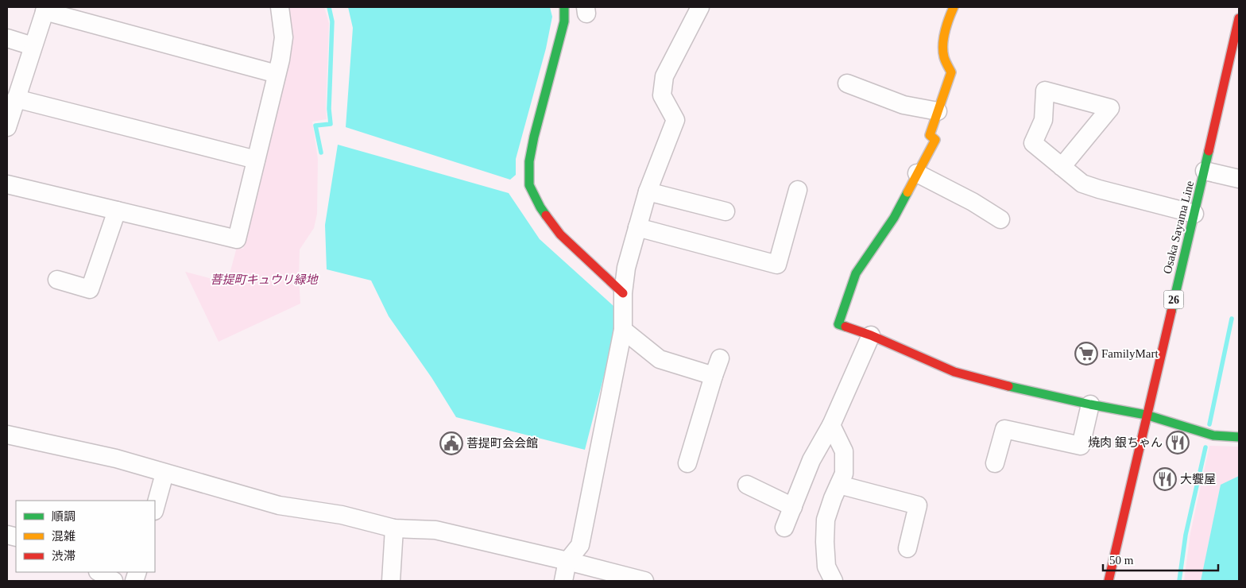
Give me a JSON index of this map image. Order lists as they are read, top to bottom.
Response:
{
  "streets": {
    "street": ["Osaka Sayama Line", "26"]
  },
  "parks": ["菩提町キュウリ緑地"],
  "places": {
    "supermarket": ["FamilyMart"],
    "restaurant": ["焼肉 銀ちゃん", "大饗屋"],
    "public building": ["菩提町会会館"]
  },
  "legend": ["順調", "混雑", "渋滞"],
  "scale_bar": "50 m"
}
